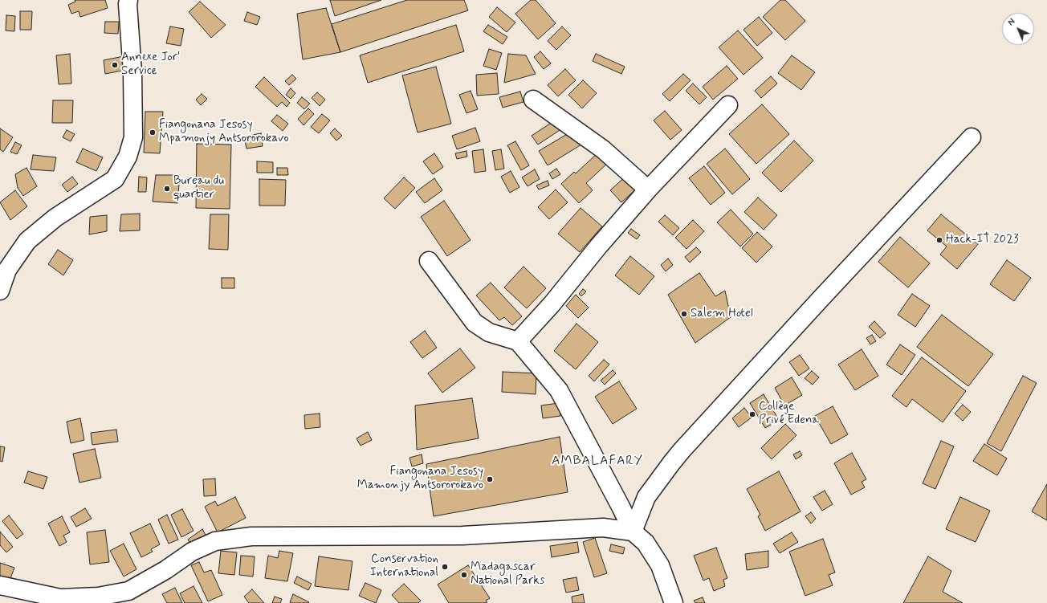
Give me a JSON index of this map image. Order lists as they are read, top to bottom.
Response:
{
  "districts": ["AMBALAFARY"],
  "places": [
    "Annexe Jor' Service",
    "Fiangonana Jesosy Mpamonjy Antsororokavo",
    "Bureau du quartier",
    "Hack-IT 2023",
    "Salem Hotel",
    "Collège Privé Edena",
    "Fiangonana Jesosy Mamonjy Antsororokavo",
    "Conservation International",
    "Madagascar National Parks"
  ],
  "north": "top left"
}
